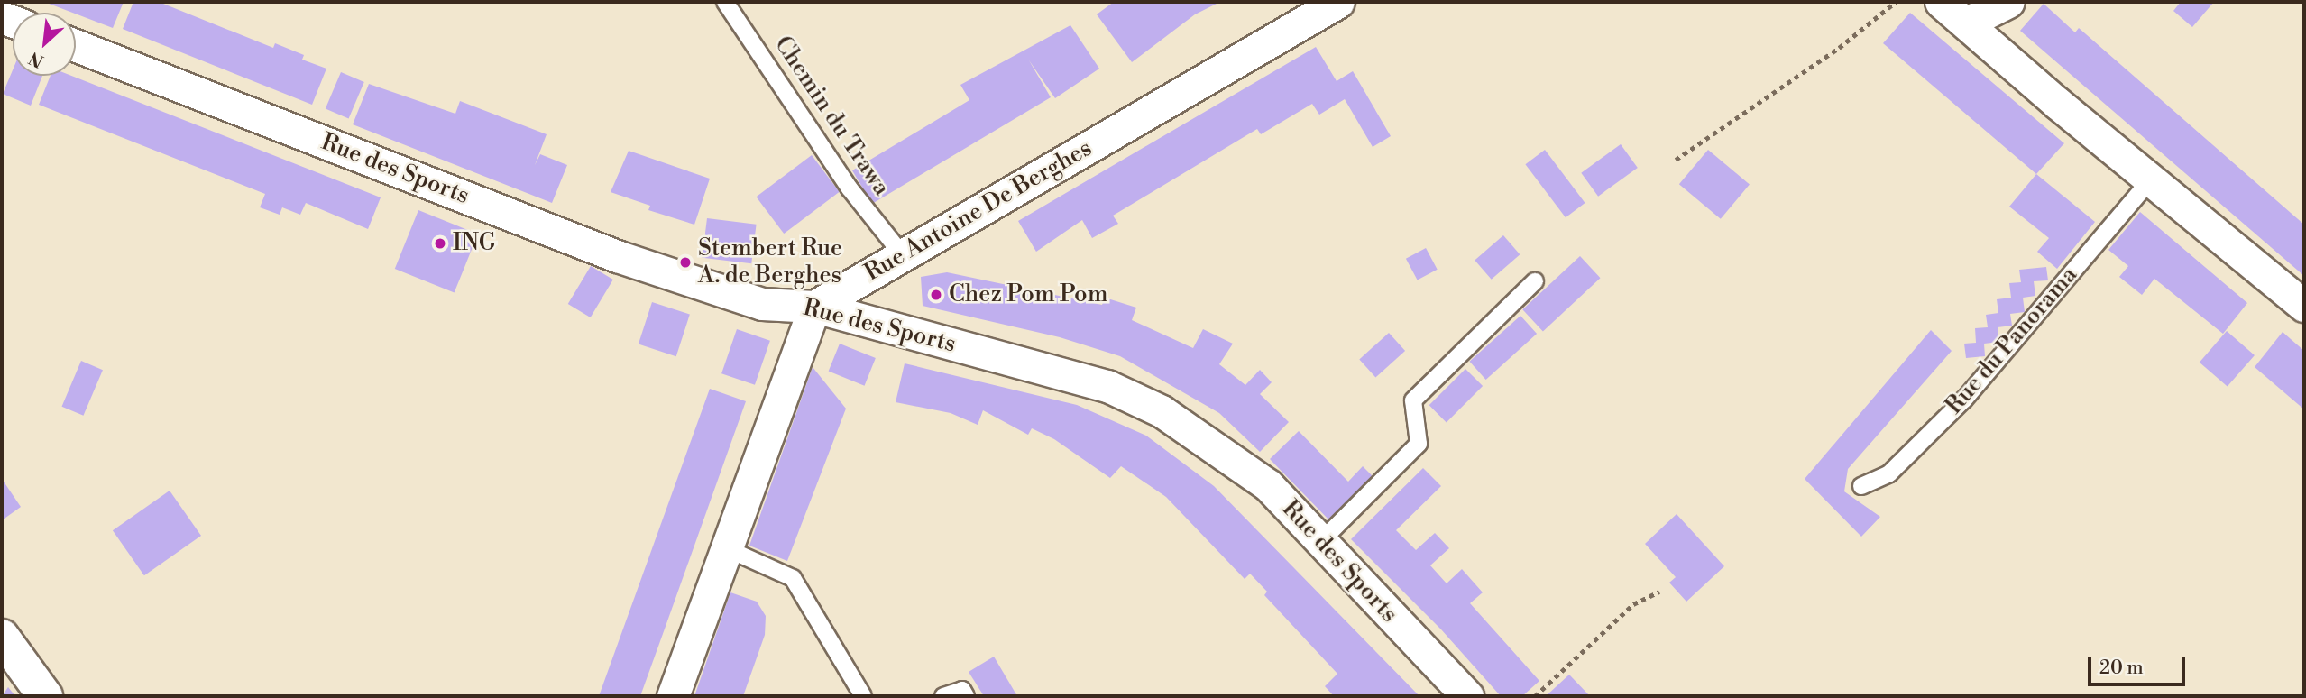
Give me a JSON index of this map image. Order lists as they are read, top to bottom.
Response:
{
  "streets": {
    "street": ["Rue des Sports", "Rue Antoine De Berghes"],
    "lane": ["Chemin du Trawa", "Rue du Panorama"]
  },
  "crossings": [
    ["Chemin du Trawa", "Rue Antoine De Berghes"],
    ["Rue des Sports", "Rue Antoine De Berghes"]
  ],
  "places": ["ING", "Stembert Rue A. de Berghes", "Chez Pom Pom"],
  "scale_bar": "20 m",
  "north": "bottom left"
}
